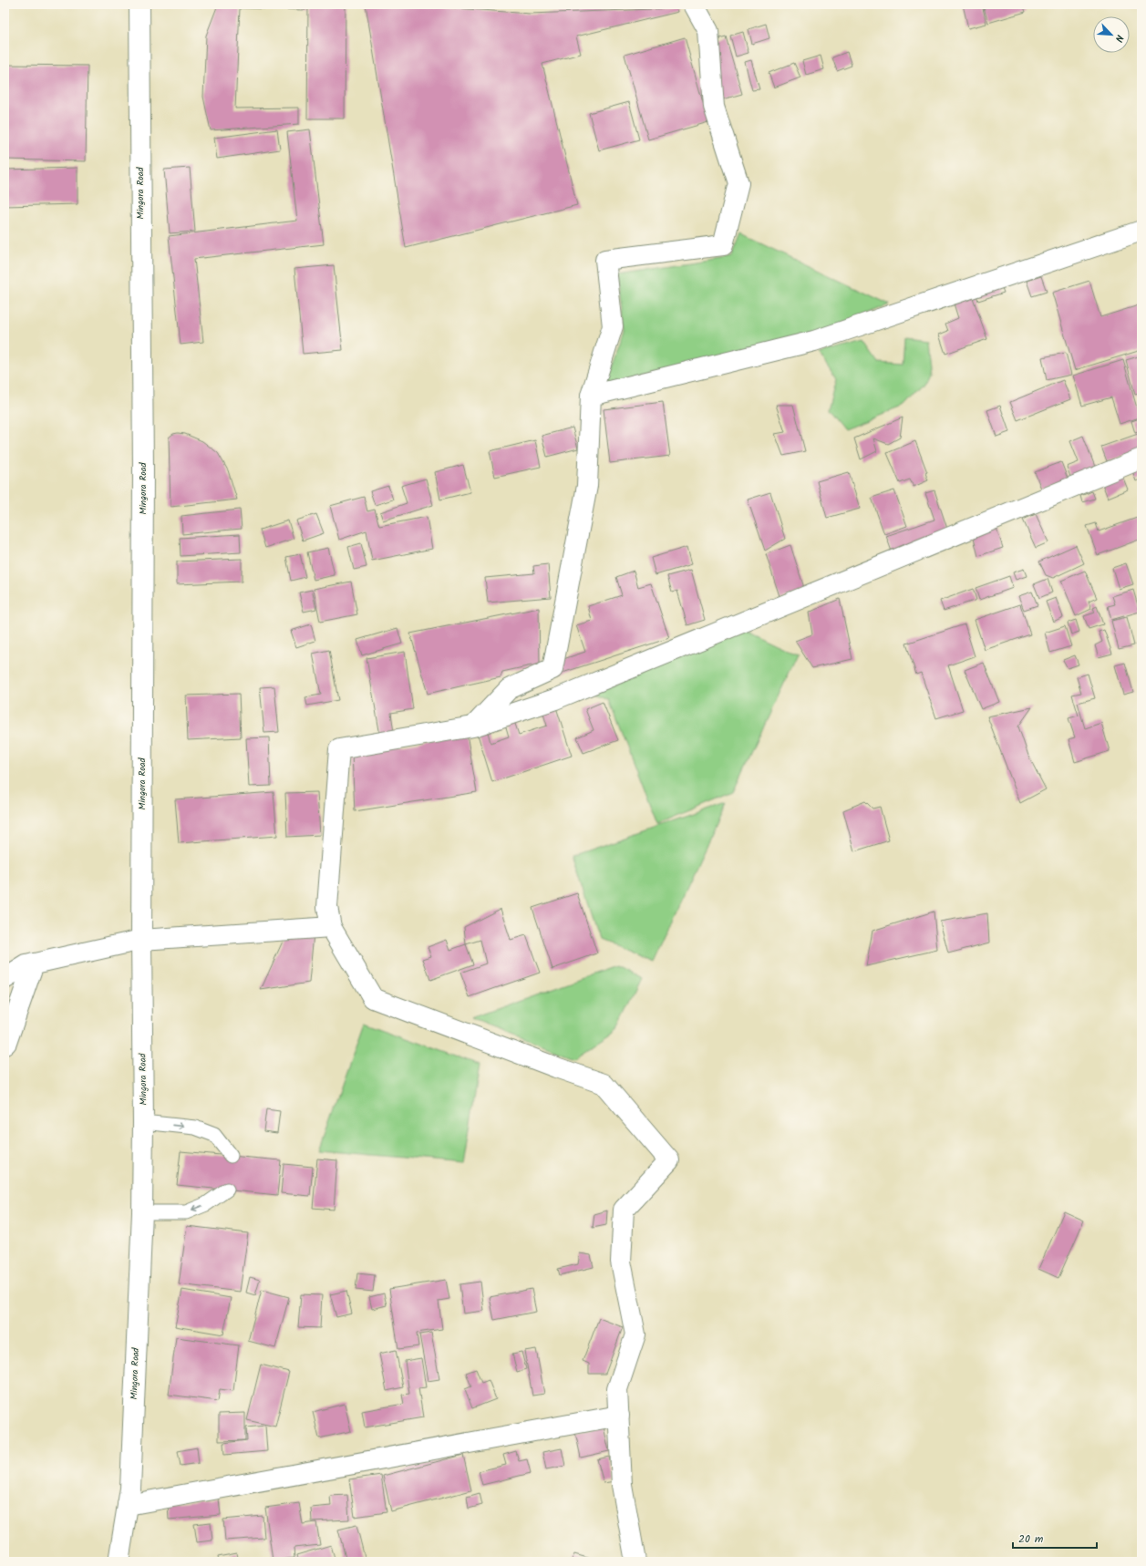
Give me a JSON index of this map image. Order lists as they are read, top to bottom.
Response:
{
  "streets": {
    "street": ["Mingora Road"]
  },
  "scale_bar": "20 m",
  "north": "bottom right"
}
